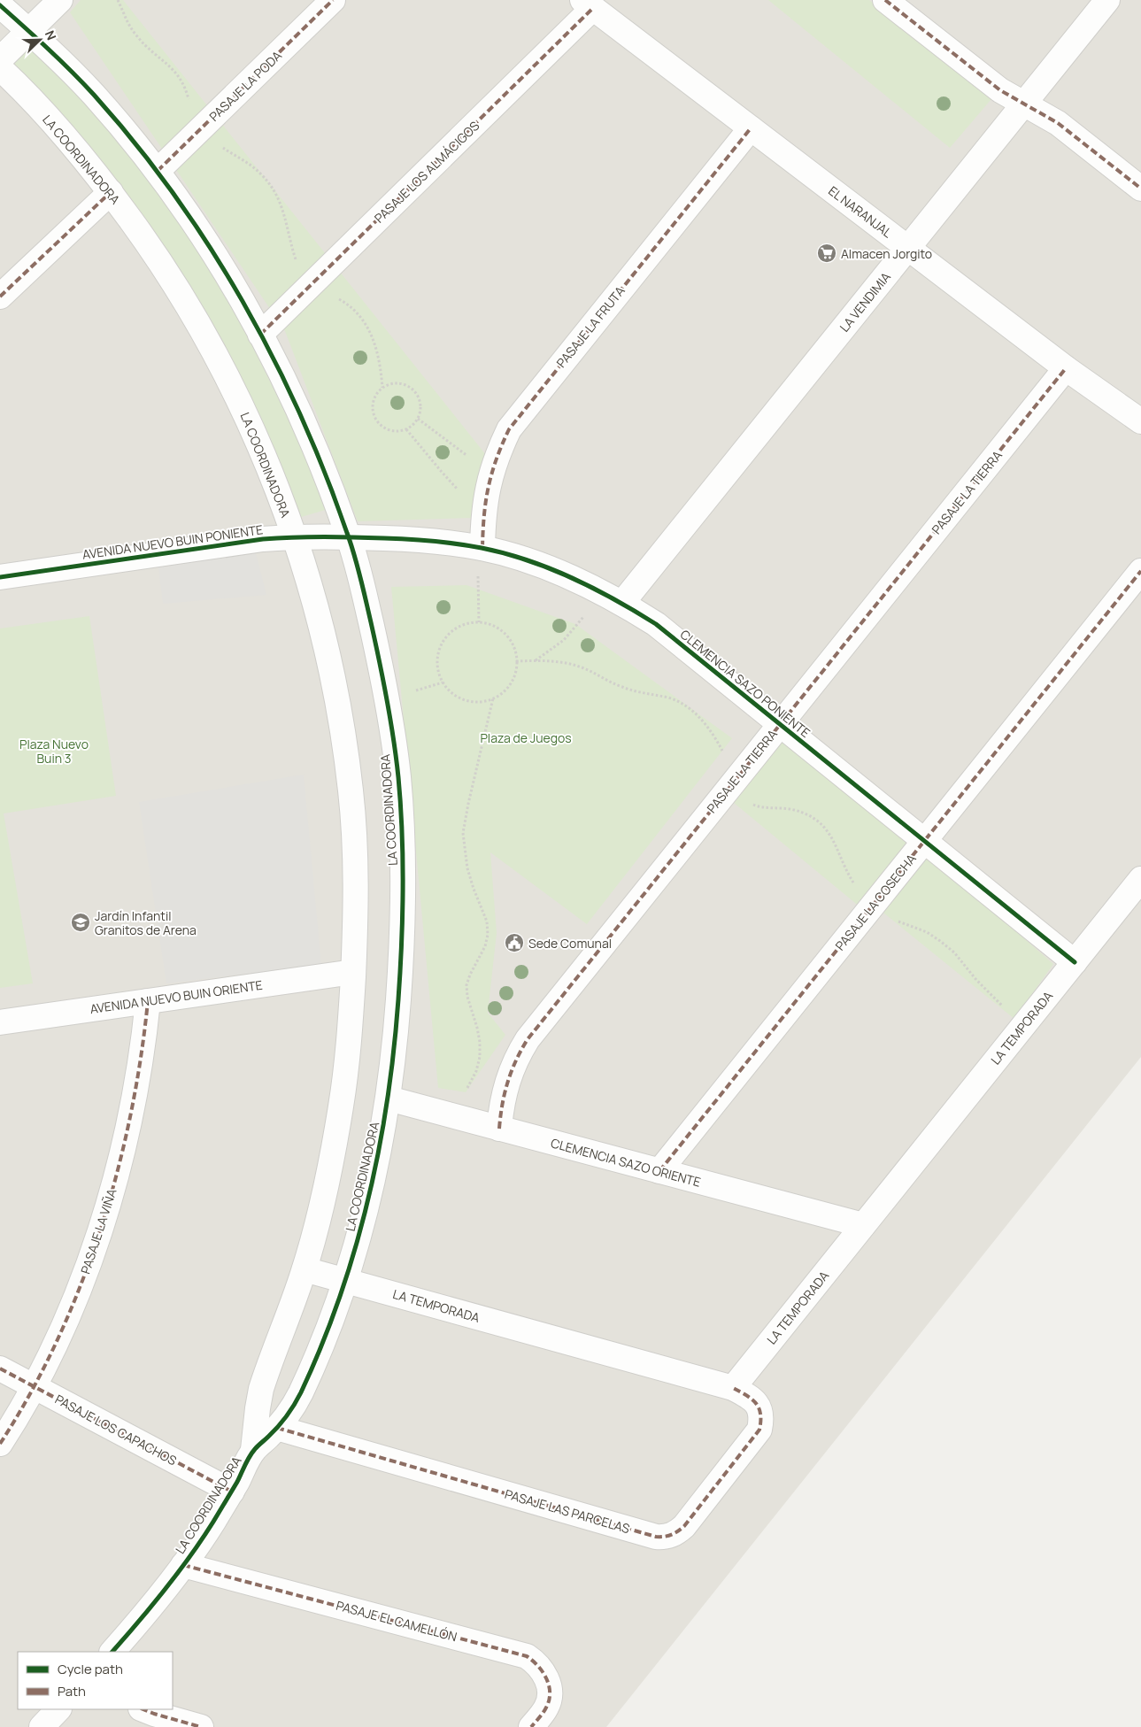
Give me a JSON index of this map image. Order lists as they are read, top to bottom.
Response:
{
  "streets": {
    "street": [
      "PASAJE LA PODA",
      "LA COORDINADORA",
      "PASAJE LOS ALMÁCIGOS",
      "EL NARANJAL",
      "LA VENDIMIA",
      "PASAJE LA FRUTA",
      "PASAJE LA TIERRA",
      "AVENIDA NUEVO BUIN PONIENTE",
      "CLEMENCIA SAZO PONIENTE",
      "PASAJE LA COSECHA",
      "AVENIDA NUEVO BUIN ORIENTE",
      "LA TEMPORADA",
      "CLEMENCIA SAZO ORIENTE",
      "PASAJE LA VIÑA",
      "PASAJE LOS CAPACHOS",
      "PASAJE LAS PARCELAS",
      "PASAJE EL CAMELLÓN"
    ]
  },
  "crossings": [
    ["PASAJE LA PODA", "LA COORDINADORA"],
    ["LA COORDINADORA", "PASAJE LOS ALMÁCIGOS"],
    ["LA COORDINADORA", "AVENIDA NUEVO BUIN PONIENTE"],
    ["LA COORDINADORA", "CLEMENCIA SAZO PONIENTE"],
    ["LA COORDINADORA", "AVENIDA NUEVO BUIN ORIENTE"],
    ["LA COORDINADORA", "LA TEMPORADA"],
    ["LA COORDINADORA", "CLEMENCIA SAZO ORIENTE"],
    ["LA COORDINADORA", "PASAJE LOS CAPACHOS"],
    ["LA COORDINADORA", "PASAJE LAS PARCELAS"],
    ["LA COORDINADORA", "PASAJE EL CAMELLÓN"],
    ["PASAJE LOS ALMÁCIGOS", "EL NARANJAL"],
    ["EL NARANJAL", "LA VENDIMIA"],
    ["EL NARANJAL", "PASAJE LA FRUTA"],
    ["EL NARANJAL", "PASAJE LA TIERRA"],
    ["LA VENDIMIA", "CLEMENCIA SAZO PONIENTE"],
    ["PASAJE LA FRUTA", "CLEMENCIA SAZO PONIENTE"],
    ["PASAJE LA TIERRA", "CLEMENCIA SAZO PONIENTE"],
    ["PASAJE LA TIERRA", "CLEMENCIA SAZO ORIENTE"],
    ["AVENIDA NUEVO BUIN PONIENTE", "CLEMENCIA SAZO PONIENTE"],
    ["CLEMENCIA SAZO PONIENTE", "PASAJE LA COSECHA"],
    ["CLEMENCIA SAZO PONIENTE", "LA TEMPORADA"],
    ["PASAJE LA COSECHA", "CLEMENCIA SAZO ORIENTE"],
    ["AVENIDA NUEVO BUIN ORIENTE", "PASAJE LA VIÑA"],
    ["LA TEMPORADA", "CLEMENCIA SAZO ORIENTE"],
    ["LA TEMPORADA", "PASAJE LAS PARCELAS"],
    ["PASAJE LA VIÑA", "PASAJE LOS CAPACHOS"]
  ],
  "parks": ["Plaza de Juegos", "Plaza Nuevo Buin 3"],
  "places": {
    "supermarket": ["Almacen Jorgito"],
    "school or university": ["Jardín Infantil Granitos de Arena"],
    "public building": ["Sede Comunal"]
  },
  "legend": ["Cycle path", "Path"],
  "north": "top right"
}
